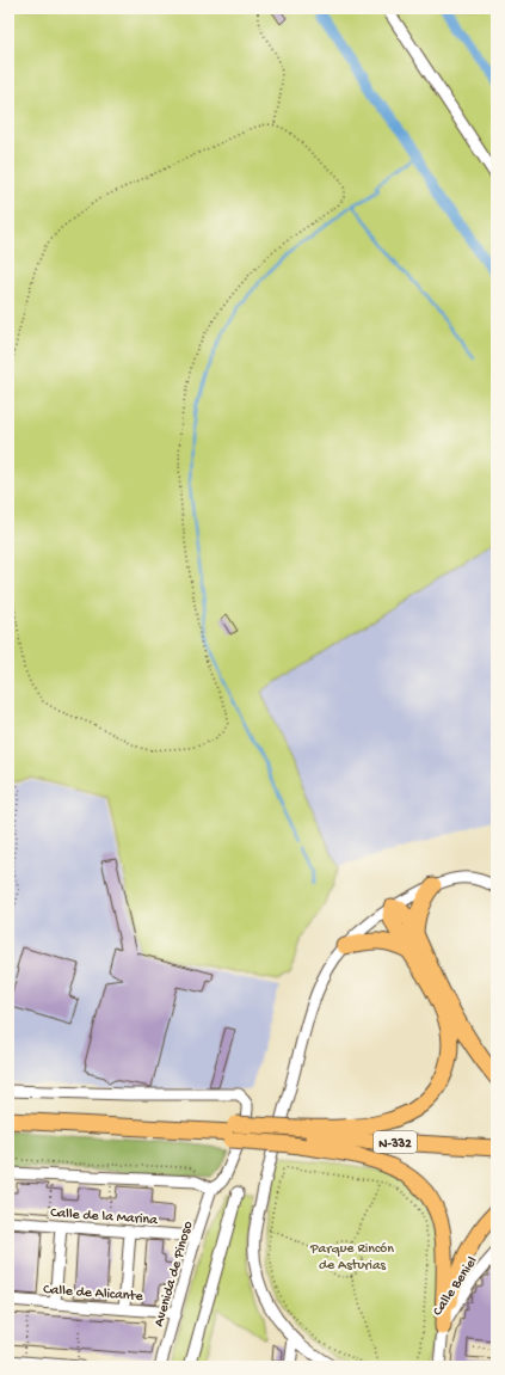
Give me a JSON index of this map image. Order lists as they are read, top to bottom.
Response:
{
  "streets": {
    "highway": ["N-332"],
    "street": [
      "Calle de la Marina",
      "Avenida de Pinoso",
      "Calle Beniel",
      "Calle de Alicante"
    ]
  },
  "crossings": [
    ["Calle de la Marina", "Avenida de Pinoso"],
    ["Avenida de Pinoso", "Calle de Alicante"]
  ],
  "parks": ["Parque Rincón de Asturias"]
}
